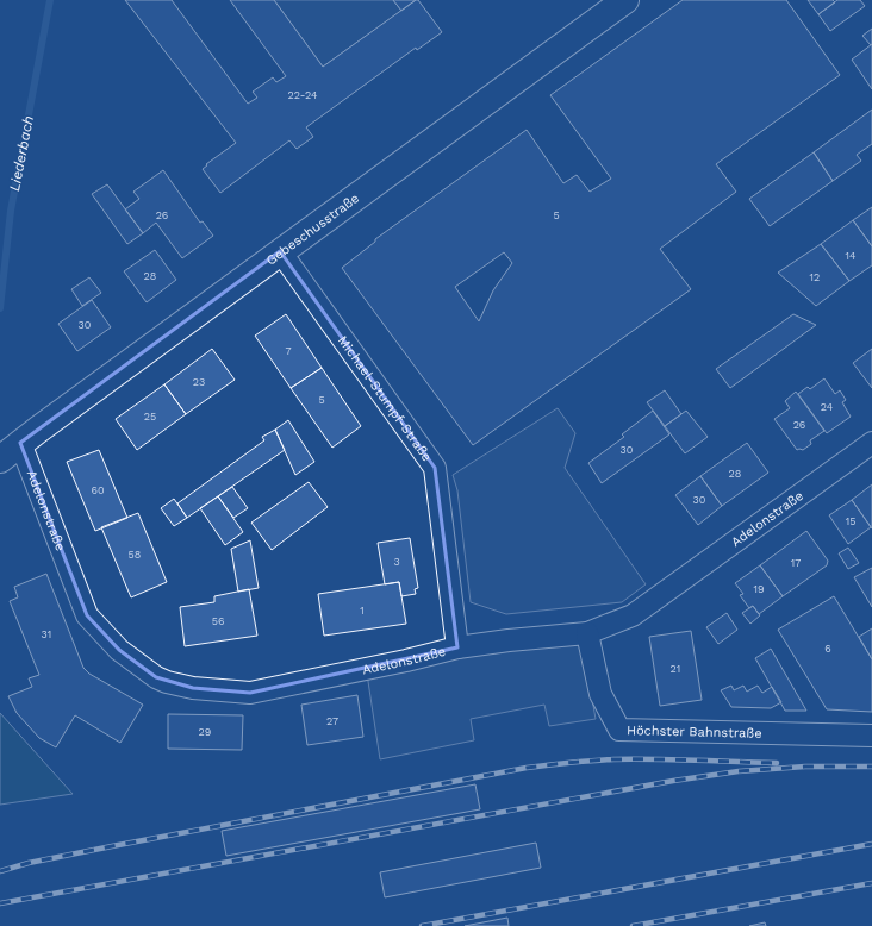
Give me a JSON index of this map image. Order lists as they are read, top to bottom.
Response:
{
  "streets": {
    "street": [
      "Gebeschusstraße",
      "Michael-Stumpf-Straße",
      "Adelonstraße",
      "Höchster Bahnstraße"
    ]
  },
  "crossings": [
    ["Gebeschusstraße", "Michael-Stumpf-Straße"],
    ["Gebeschusstraße", "Adelonstraße"],
    ["Michael-Stumpf-Straße", "Adelonstraße"],
    ["Adelonstraße", "Höchster Bahnstraße"]
  ],
  "water": ["Liederbach"],
  "house_numbers": [
    "22-24",
    "26",
    "5",
    "14",
    "28",
    "12",
    "30",
    "7",
    "23",
    "5",
    "24",
    "25",
    "26",
    "30",
    "28",
    "60",
    "30",
    "15",
    "58",
    "3",
    "17",
    "19",
    "1",
    "56",
    "31",
    "6",
    "21",
    "27",
    "29"
  ]
}
